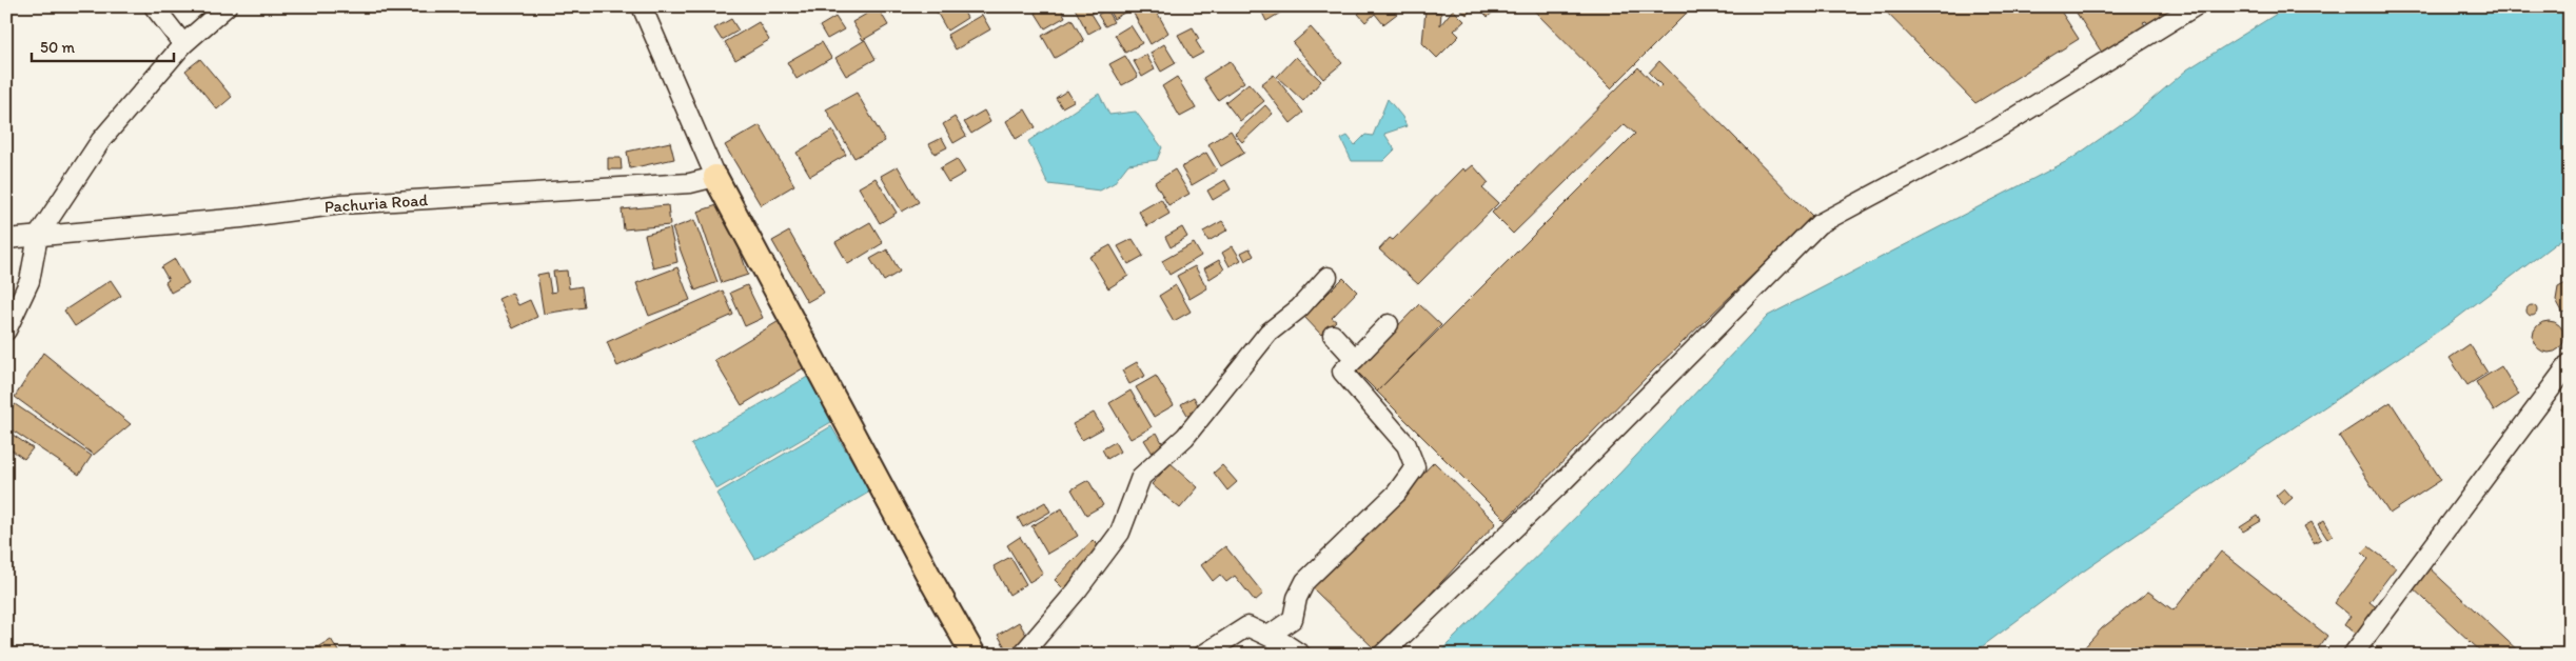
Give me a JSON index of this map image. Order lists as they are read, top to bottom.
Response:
{
  "streets": {
    "street": ["Pachuria Road"]
  },
  "scale_bar": "50 m"
}
